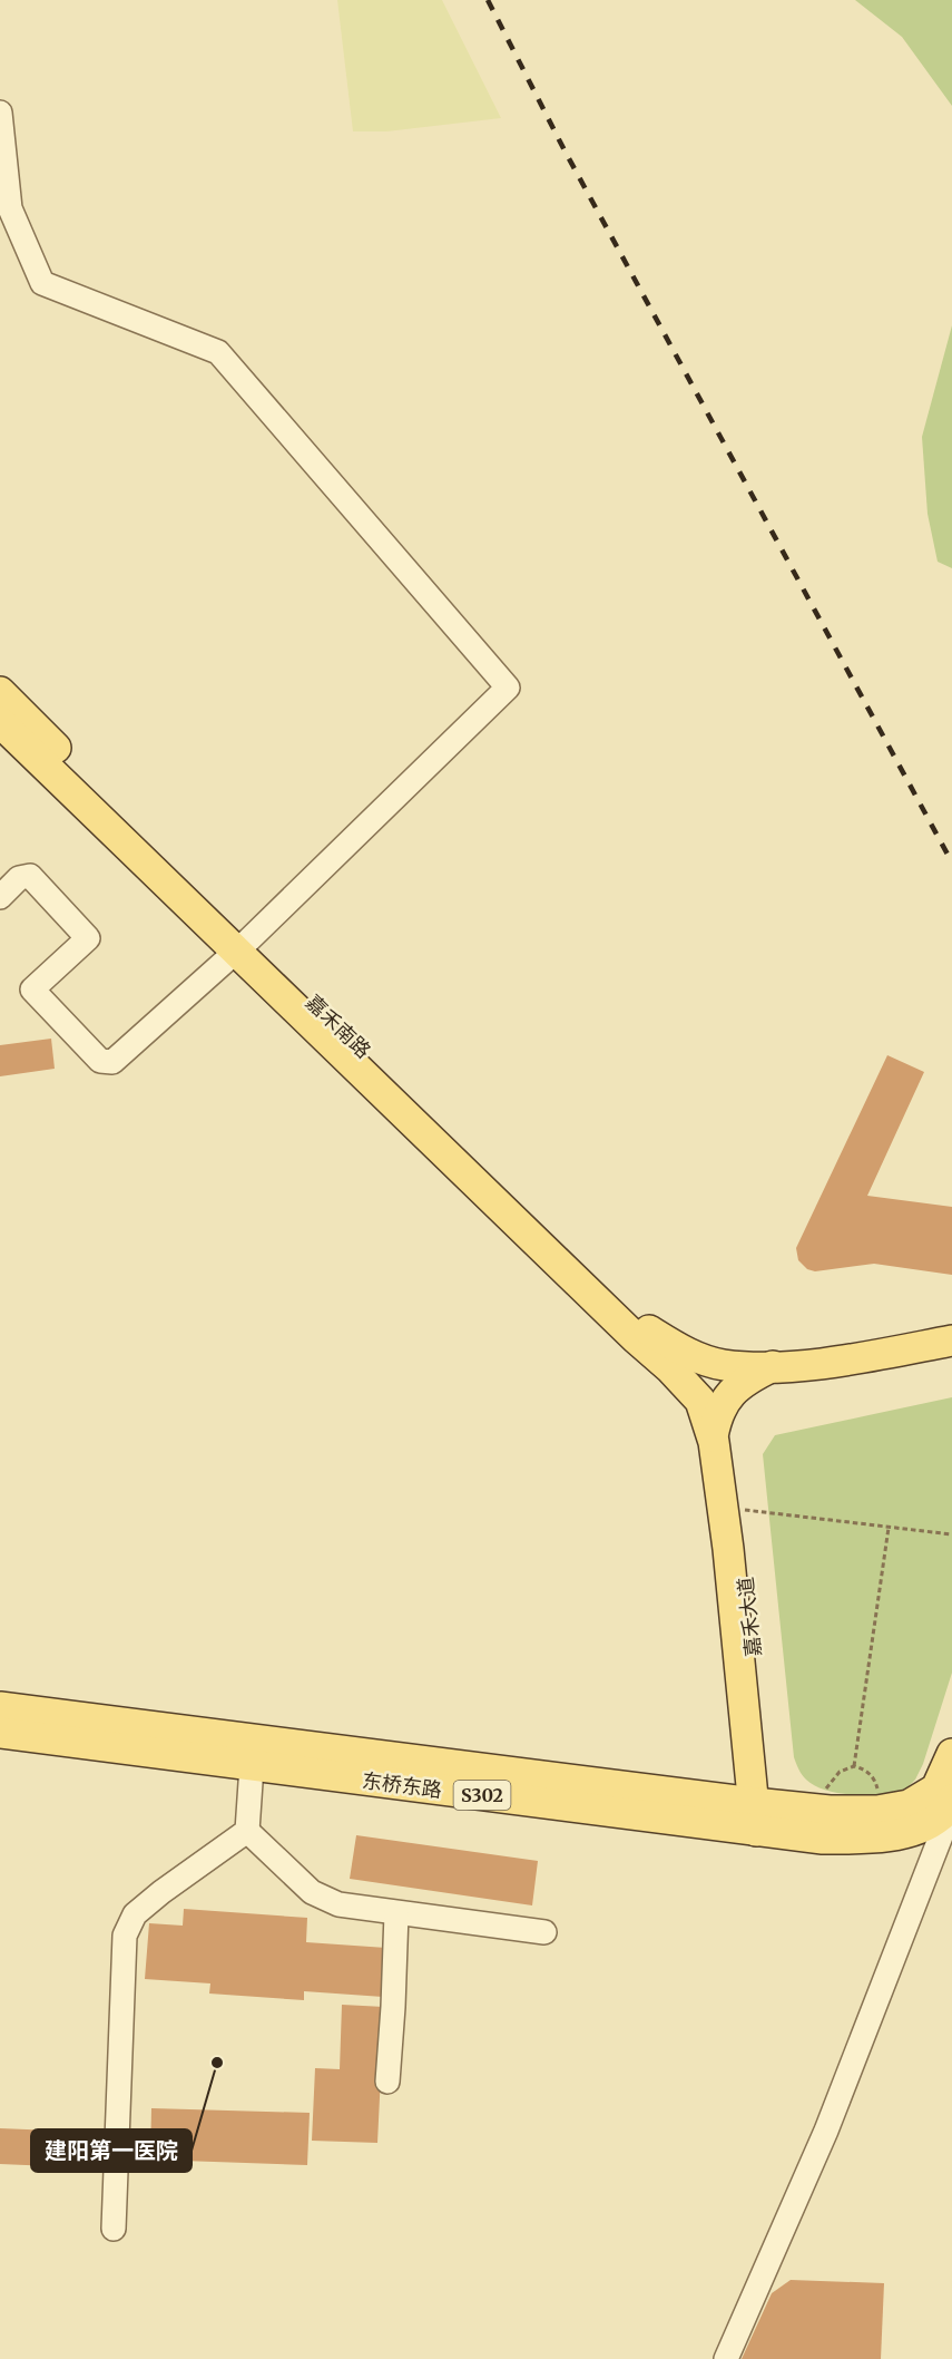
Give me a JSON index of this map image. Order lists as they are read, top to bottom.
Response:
{
  "streets": {
    "main road": [
      "嘉禾南路",
      "嘉禾大道",
      "东桥东路",
      "S302"
    ]
  },
  "crossings": [
    ["嘉禾大道", "东桥东路"]
  ],
  "places": ["建阳第一医院"]
}
